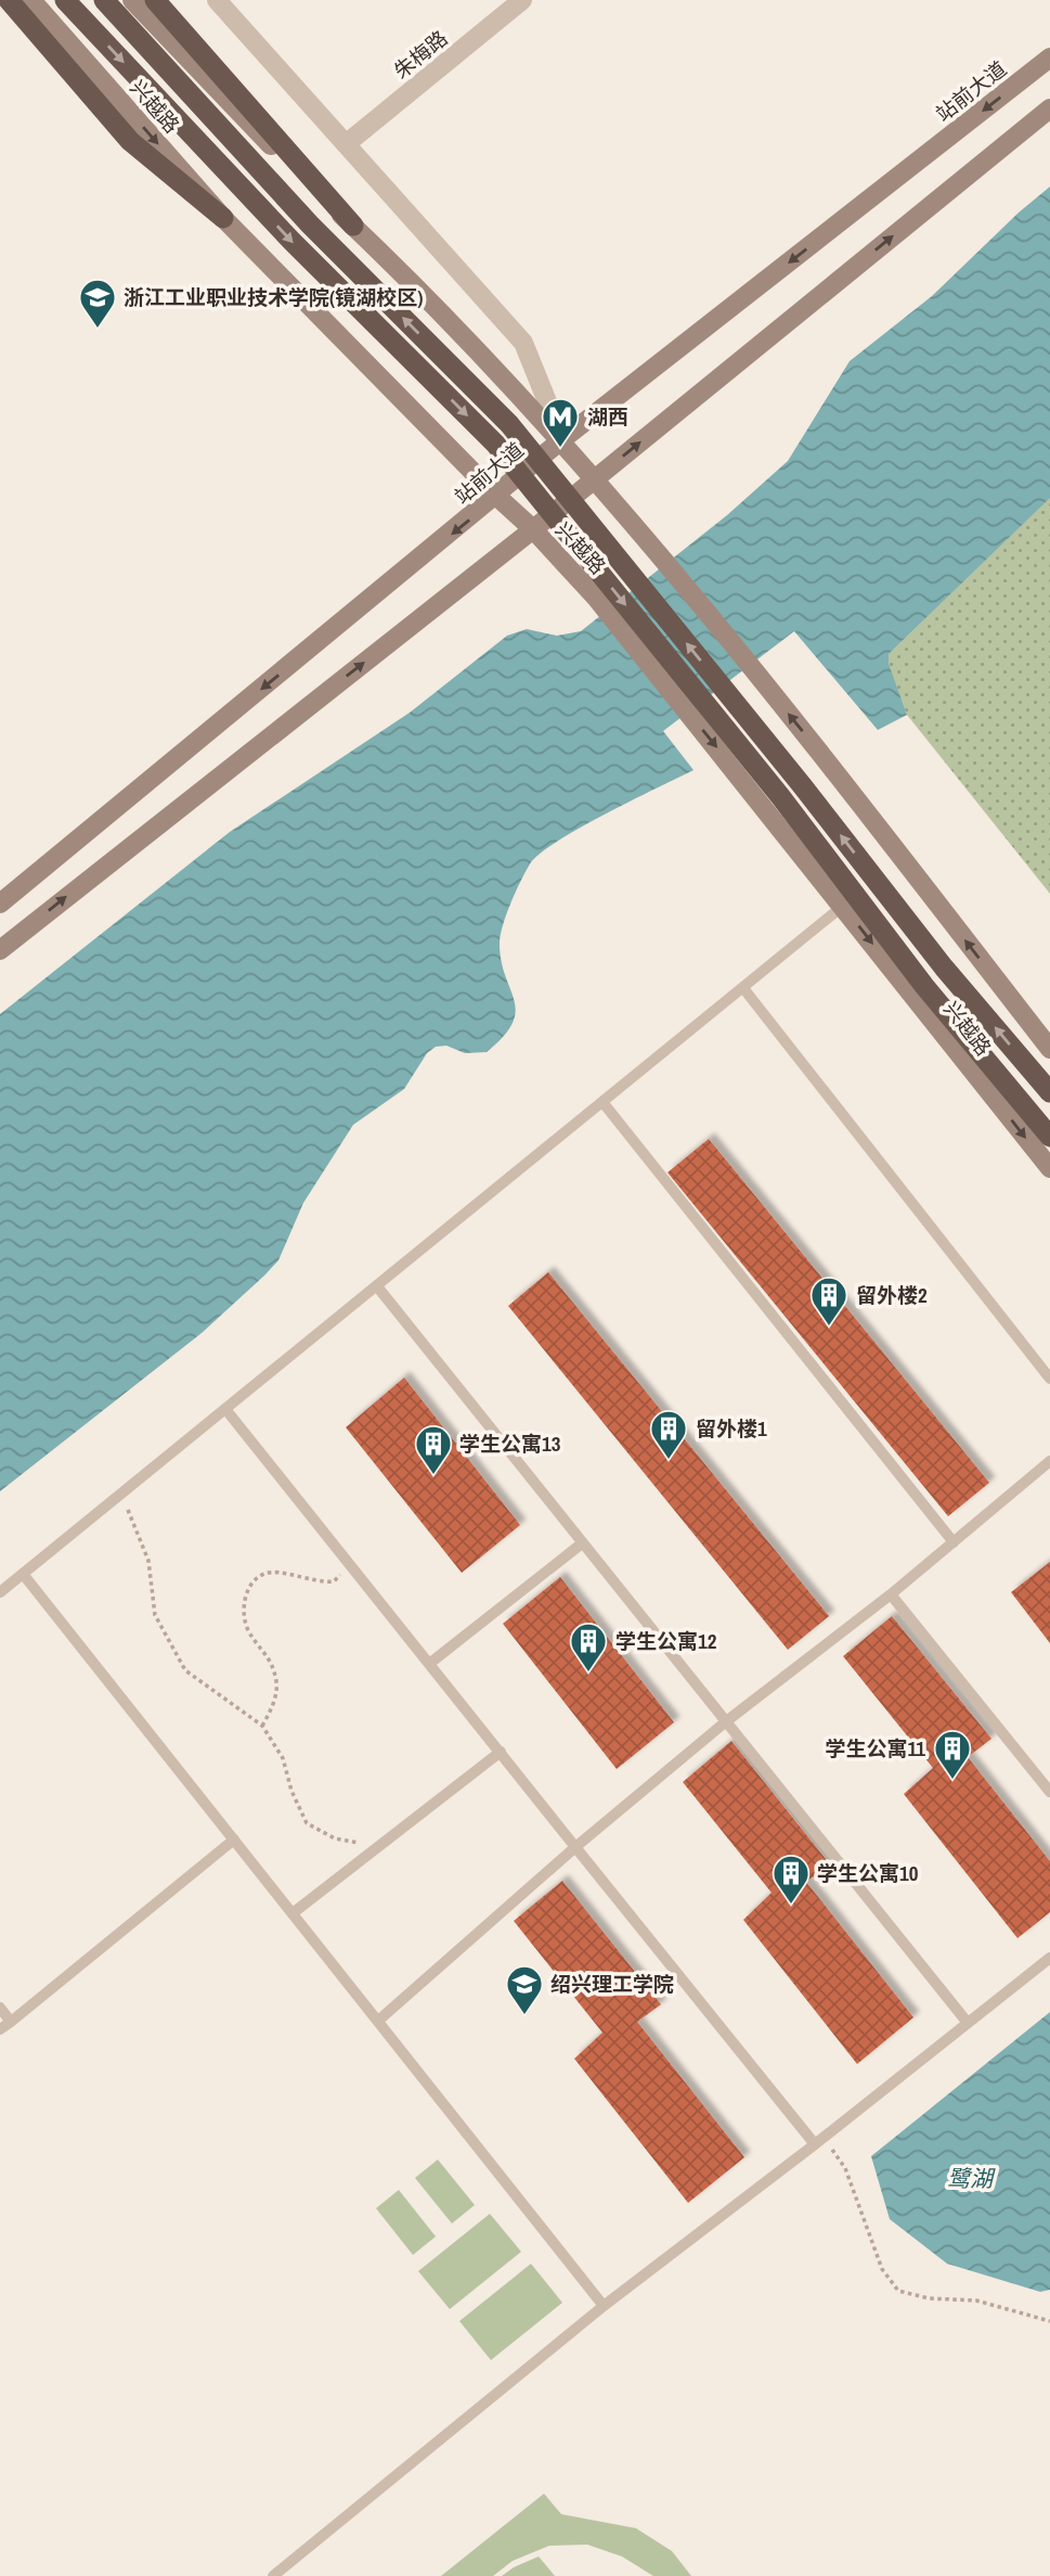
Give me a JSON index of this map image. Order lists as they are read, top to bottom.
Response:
{
  "streets": {
    "main road": ["站前大道", "兴越路"],
    "street": ["朱梅路"]
  },
  "crossings": [
    ["站前大道", "兴越路"]
  ],
  "water": ["鹭湖"],
  "places": {
    "school or university": ["浙江工业职业技术学院(镜湖校区)", "绍兴理工学院"],
    "metro station": ["湖西"],
    "building": [
      "留外楼2",
      "留外楼1",
      "学生公寓13",
      "学生公寓12",
      "学生公寓11",
      "学生公寓10"
    ]
  }
}
